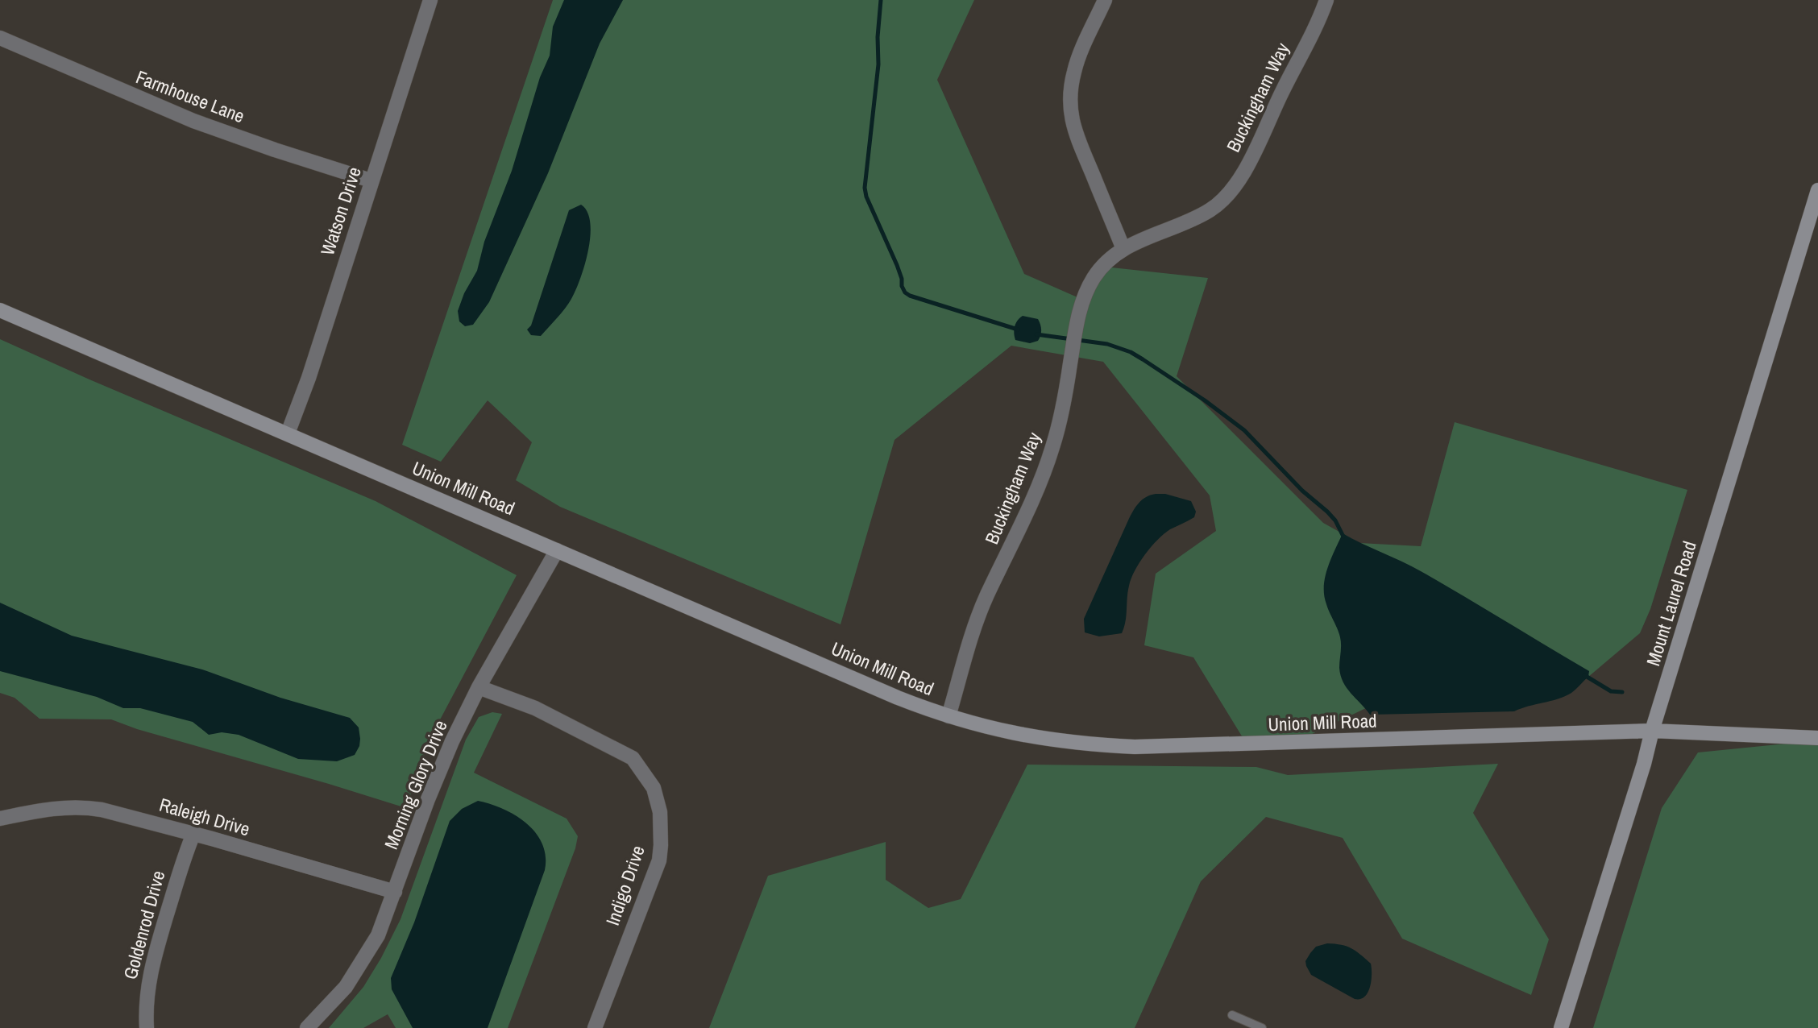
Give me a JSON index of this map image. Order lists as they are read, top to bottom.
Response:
{
  "streets": {
    "street": [
      "Farmhouse Lane",
      "Buckingham Way",
      "Watson Drive",
      "Union Mill Road",
      "Mount Laurel Road",
      "Morning Glory Drive",
      "Raleigh Drive",
      "Indigo Drive",
      "Goldenrod Drive"
    ]
  },
  "crossings": [
    ["Farmhouse Lane", "Watson Drive"],
    ["Buckingham Way", "Union Mill Road"],
    ["Watson Drive", "Union Mill Road"],
    ["Union Mill Road", "Mount Laurel Road"],
    ["Union Mill Road", "Morning Glory Drive"],
    ["Morning Glory Drive", "Raleigh Drive"],
    ["Morning Glory Drive", "Indigo Drive"],
    ["Raleigh Drive", "Goldenrod Drive"]
  ]
}
